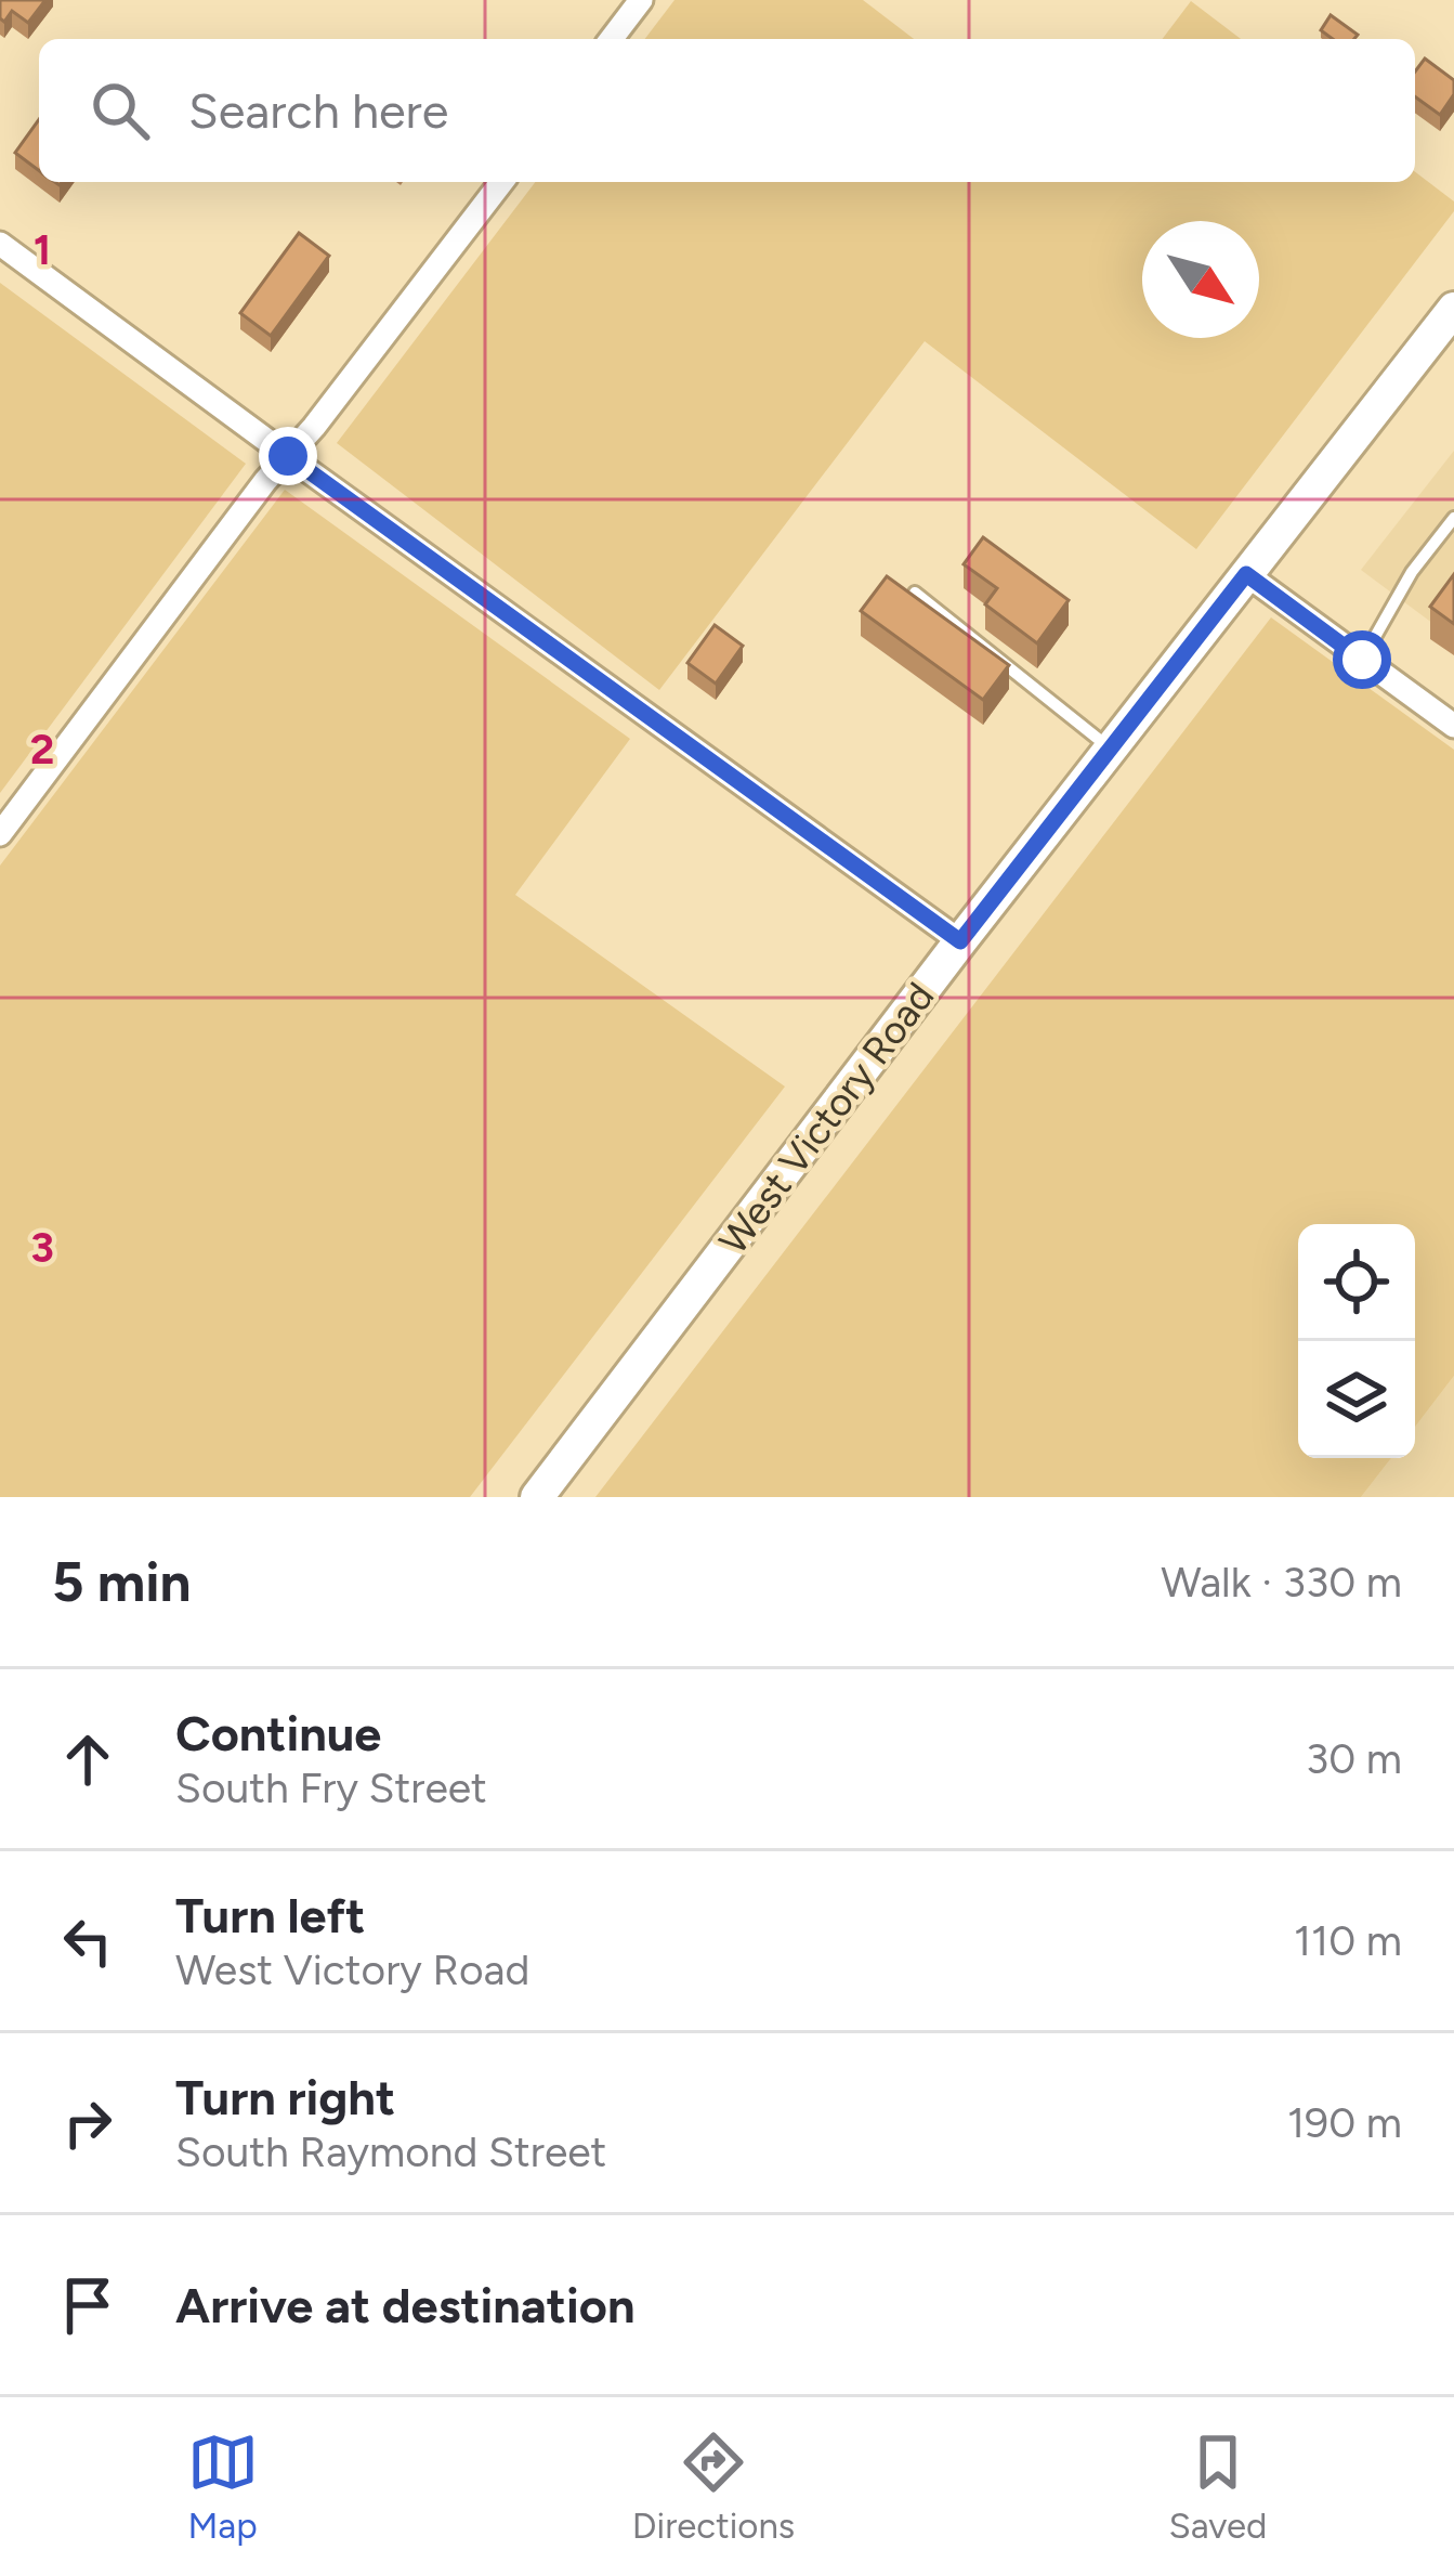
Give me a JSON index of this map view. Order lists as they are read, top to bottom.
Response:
{
  "streets": {
    "main road": ["West Victory Road"]
  },
  "north": "bottom right",
  "page": {
    "search": "Search here",
    "heading": ["5 min", "Walk · 330 m"],
    "list": [
      ["Continue", "South Fry Street", "30 m"],
      ["Turn left", "West Victory Road", "110 m"],
      ["Turn right", "South Raymond Street", "190 m"],
      "Arrive at destination"
    ],
    "nav": ["Map", "Directions", "Saved"]
  },
  "grid": {
    "rows": ["1", "2", "3"]
  }
}
